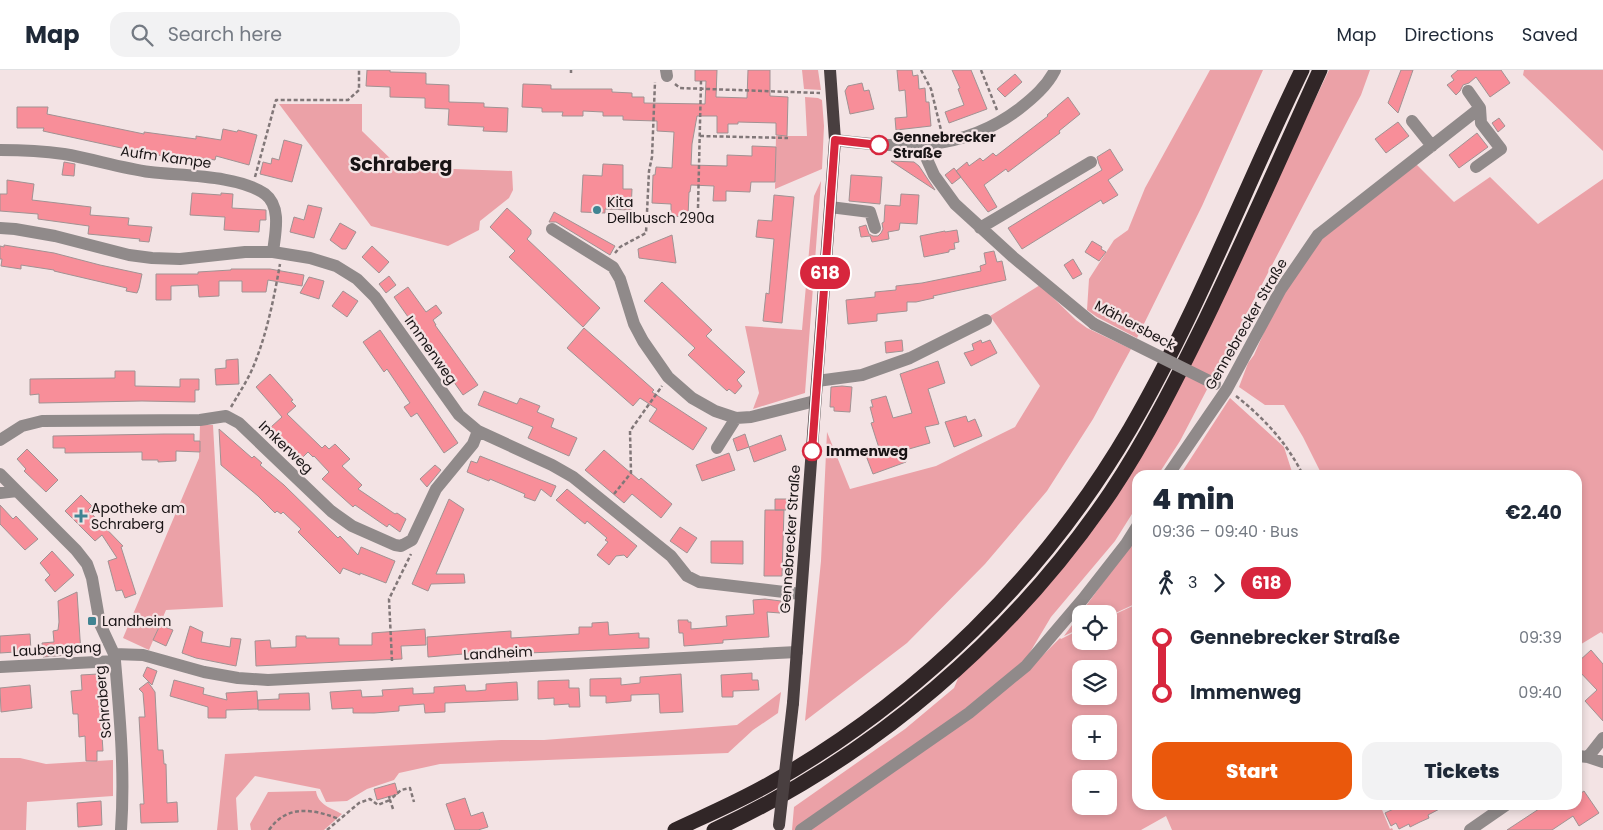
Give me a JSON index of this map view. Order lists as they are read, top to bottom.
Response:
{
  "streets": {
    "main road": ["Gennebrecker Straße"],
    "street": [
      "Aufm Kampe",
      "Mählersbeck",
      "Immenweg",
      "Imkerweg",
      "Laubengang",
      "Landheim",
      "Schraberg"
    ]
  },
  "crossings": [
    ["Aufm Kampe", "Immenweg"],
    ["Gennebrecker Straße", "Mählersbeck"],
    ["Gennebrecker Straße", "Immenweg"],
    ["Gennebrecker Straße", "Landheim"],
    ["Laubengang", "Landheim"],
    ["Laubengang", "Schraberg"],
    ["Landheim", "Schraberg"]
  ],
  "districts": ["Schraberg"],
  "places": {
    "other": ["Gennebrecker Straße", "Kita Dellbusch 290a", "Immenweg"],
    "health": ["Apotheke am Schraberg"],
    "transit": ["Landheim"]
  },
  "lines": ["bus line 618"],
  "page": {
    "header": "Map",
    "search": "Search here",
    "nav": ["Map", "Directions", "Saved"],
    "on_map": "618",
    "heading": ["4 min", "09:36 – 09:40 · Bus", "€2.40"],
    "legs": ["3", "618"],
    "map_buttons": ["+", "−"],
    "list": [
      {
        "name": "Gennebrecker Straße",
        "value": "09:39"
      },
      {
        "name": "Immenweg",
        "value": "09:40"
      }
    ],
    "buttons": ["Start", "Tickets"]
  }
}
